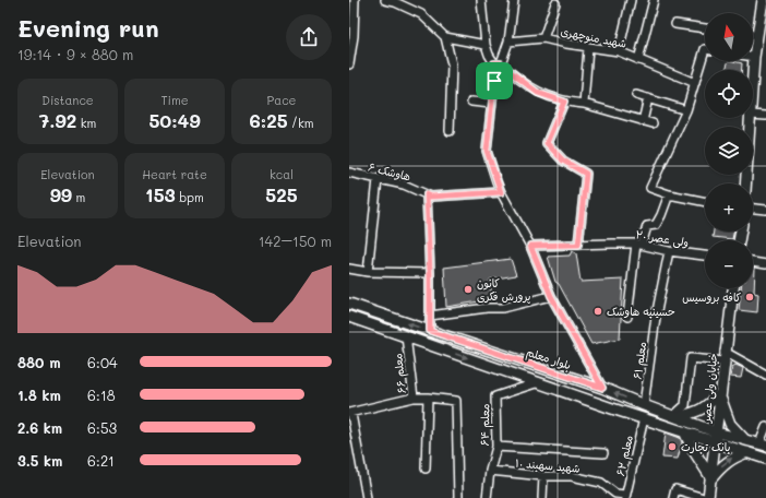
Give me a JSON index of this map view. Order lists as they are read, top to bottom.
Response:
{
  "streets": {
    "main road": ["بلوار معلم", "خیابان ولی عصر"],
    "street": [
      "شهید منوچهری",
      "هاوشک ۶",
      "ولی عصر ۲۰",
      "معلم ۶۱",
      "معلم ۶۶",
      "معلم ۶۴",
      "معلم ۶۲",
      "شهید سهبند ۱۰"
    ]
  },
  "crossings": [
    ["ولی عصر ۲۰", "معلم ۶۱"],
    ["بلوار معلم", "معلم ۶۱"],
    ["بلوار معلم", "خیابان ولی عصر"],
    ["معلم ۶۴", "شهید سهبند ۱۰"],
    ["معلم ۶۲", "شهید سهبند ۱۰"]
  ],
  "places": [
    "کانون پرورش فکری",
    "کافه بروسیس",
    "حسینیه هاوشک",
    "بانک تجارت"
  ],
  "north": "top",
  "page": {
    "heading": ["Evening run", "19:14 · 9 × 880 m"],
    "map_buttons": ["+", "−"],
    "stats": [
      ["Distance", "7.92 km"],
      ["Time", "50:49"],
      ["Pace", "6:25 /km"],
      ["Elevation", "99 m"],
      ["Heart rate", "153 bpm"],
      ["kcal", "525"]
    ],
    "chart": ["Elevation", "142–150 m"],
    "list": [
      {
        "name": "880 m",
        "note": "6:04"
      },
      {
        "name": "1.8 km",
        "note": "6:18"
      },
      {
        "name": "2.6 km",
        "note": "6:53"
      },
      {
        "name": "3.5 km",
        "note": "6:21"
      }
    ]
  }
}
